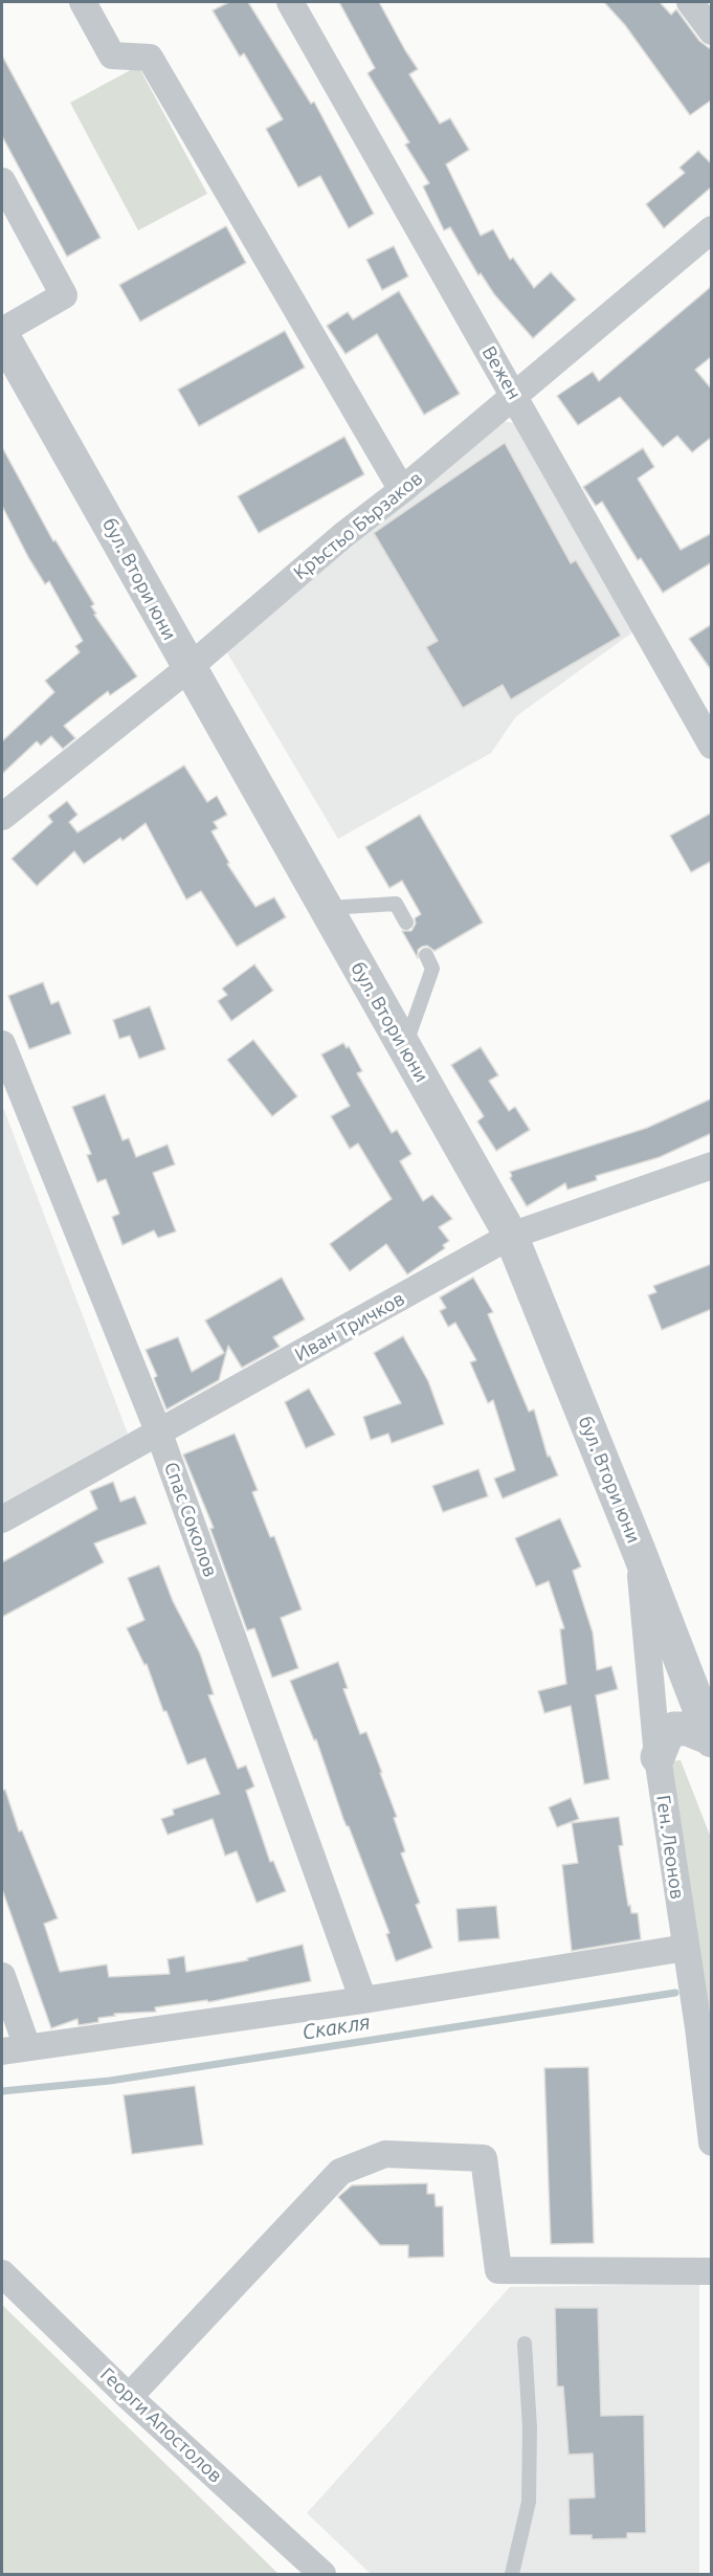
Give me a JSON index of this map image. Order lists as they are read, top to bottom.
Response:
{
  "streets": {
    "street": [
      "Вежен",
      "Кръстьо Бързаков",
      "бул. Втори юни",
      "Иван Тричков",
      "Спас Соколов",
      "Ген. Леонов",
      "Георги Апостолов"
    ]
  },
  "crossings": [
    ["Вежен", "Кръстьо Бързаков"],
    ["Кръстьо Бързаков", "бул. Втори юни"],
    ["бул. Втори юни", "Иван Тричков"],
    ["бул. Втори юни", "Ген. Леонов"],
    ["Иван Тричков", "Спас Соколов"]
  ],
  "water": ["Скакля"]
}
